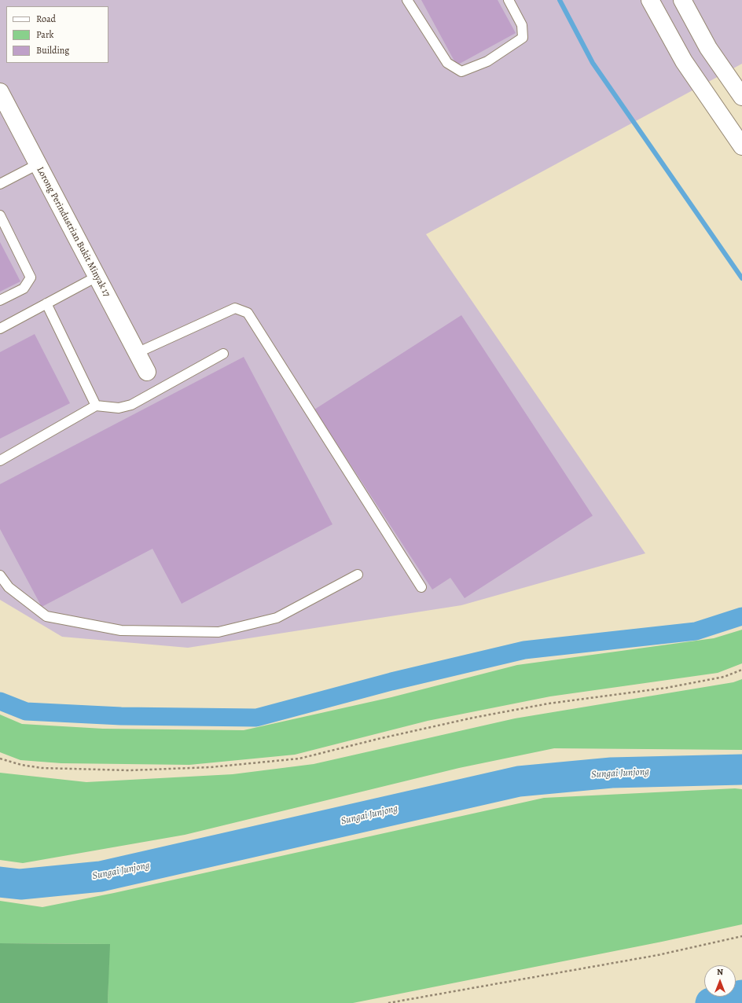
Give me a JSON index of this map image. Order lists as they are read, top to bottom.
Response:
{
  "streets": {
    "street": ["Lorong Perindustrian Bukit Minyak 17"]
  },
  "water": ["Sungai Junjong"],
  "legend": ["Road", "Park", "Building"],
  "north": "top"
}
